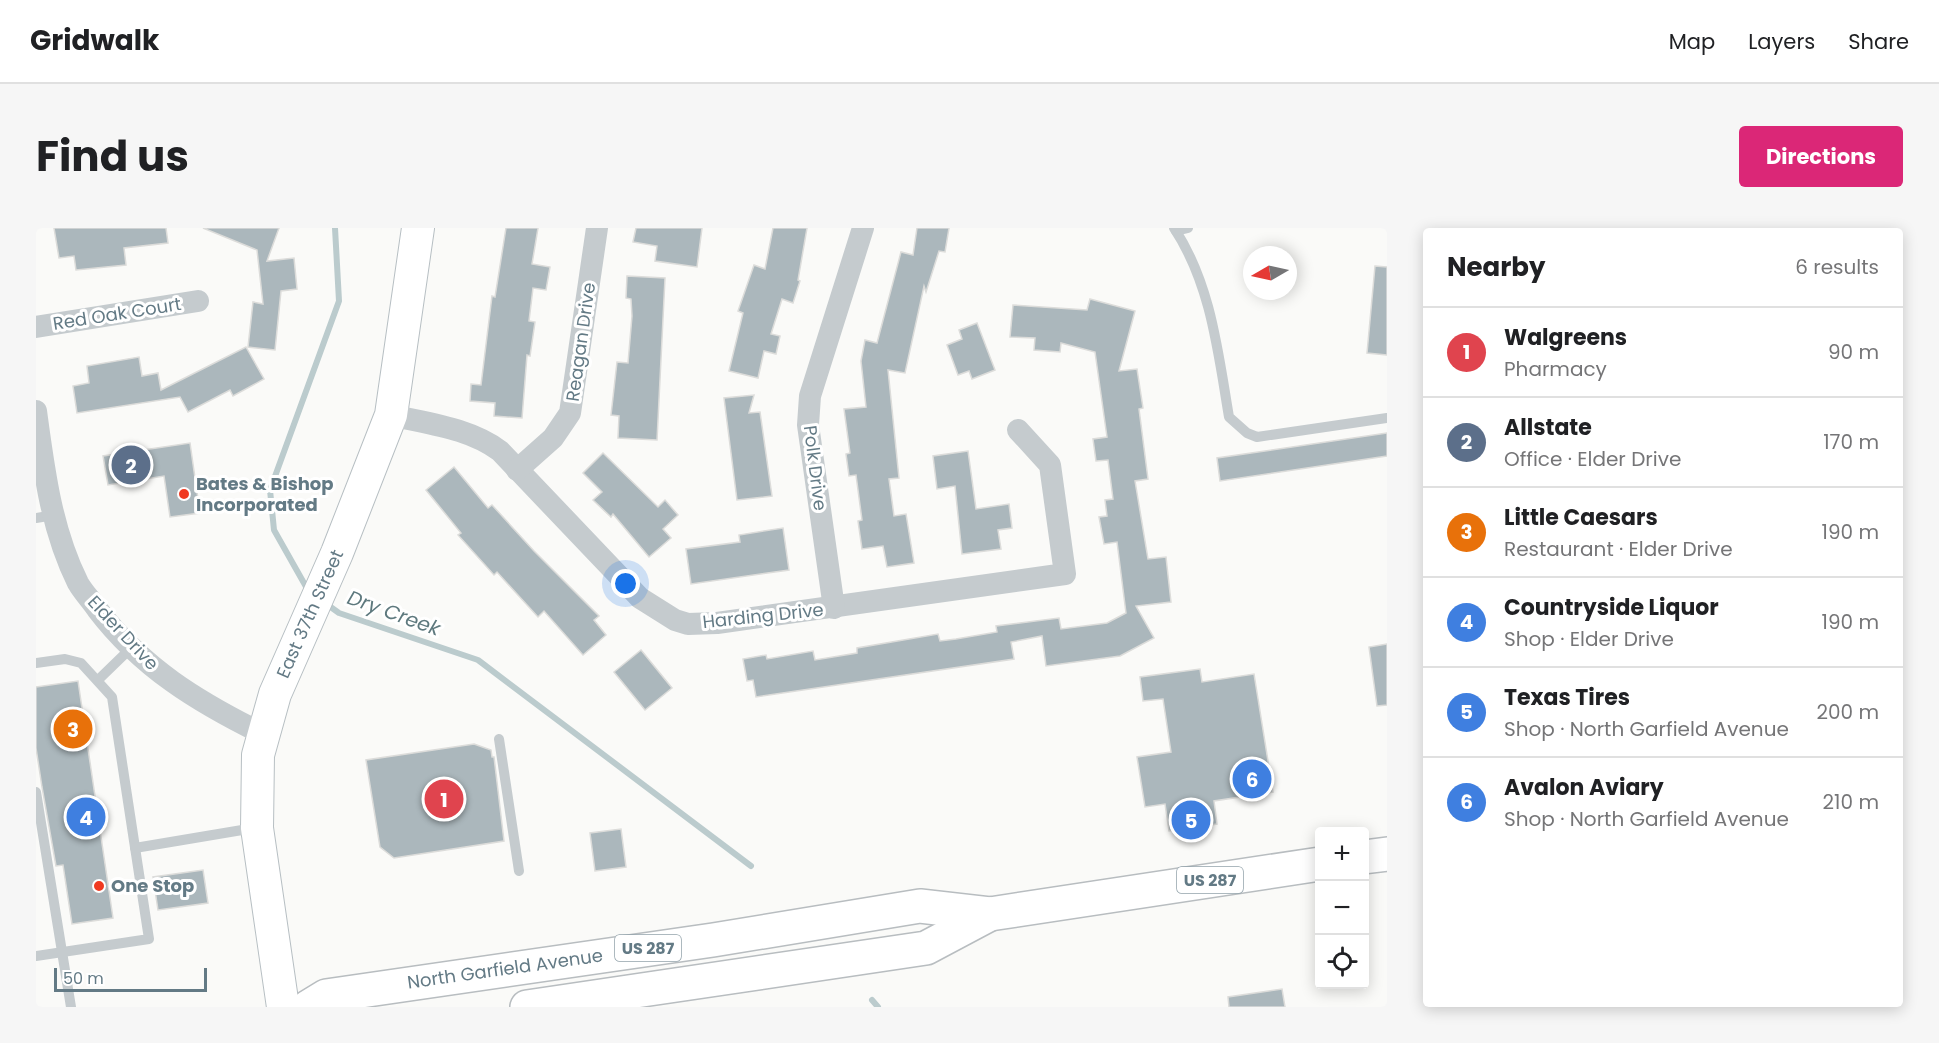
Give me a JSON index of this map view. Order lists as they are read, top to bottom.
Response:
{
  "streets": {
    "highway": ["US 287", "North Garfield Avenue"],
    "main road": ["East 37th Street"],
    "street": [
      "Red Oak Court",
      "Reagan Drive",
      "Polk Drive",
      "Harding Drive",
      "Elder Drive"
    ]
  },
  "crossings": [
    ["Reagan Drive", "Harding Drive"],
    ["Polk Drive", "Harding Drive"],
    ["East 37th Street", "Harding Drive"],
    ["East 37th Street", "Elder Drive"]
  ],
  "water": ["Dry Creek"],
  "places": ["Bates & Bishop Incorporated", "One Stop"],
  "scale_bar": "50 m",
  "north": "left",
  "page": {
    "header": "Gridwalk",
    "nav": ["Map", "Layers", "Share"],
    "title": "Find us",
    "buttons": "Directions",
    "heading": ["Nearby", "6 results"],
    "list": [
      {
        "mark": "1",
        "name": "Walgreens",
        "note": "Pharmacy",
        "value": "90 m"
      },
      {
        "mark": "2",
        "name": "Allstate",
        "note": "Office · Elder Drive",
        "value": "170 m"
      },
      {
        "mark": "3",
        "name": "Little Caesars",
        "note": "Restaurant · Elder Drive",
        "value": "190 m"
      },
      {
        "mark": "4",
        "name": "Countryside Liquor",
        "note": "Shop · Elder Drive",
        "value": "190 m"
      },
      {
        "mark": "5",
        "name": "Texas Tires",
        "note": "Shop · North Garfield Avenue",
        "value": "200 m"
      },
      {
        "mark": "6",
        "name": "Avalon Aviary",
        "note": "Shop · North Garfield Avenue",
        "value": "210 m"
      }
    ],
    "pins": [
      "2",
      "3",
      "6",
      "1",
      "4",
      "5"
    ],
    "map_buttons": ["+", "−"],
    "scale": "50 m"
  }
}
